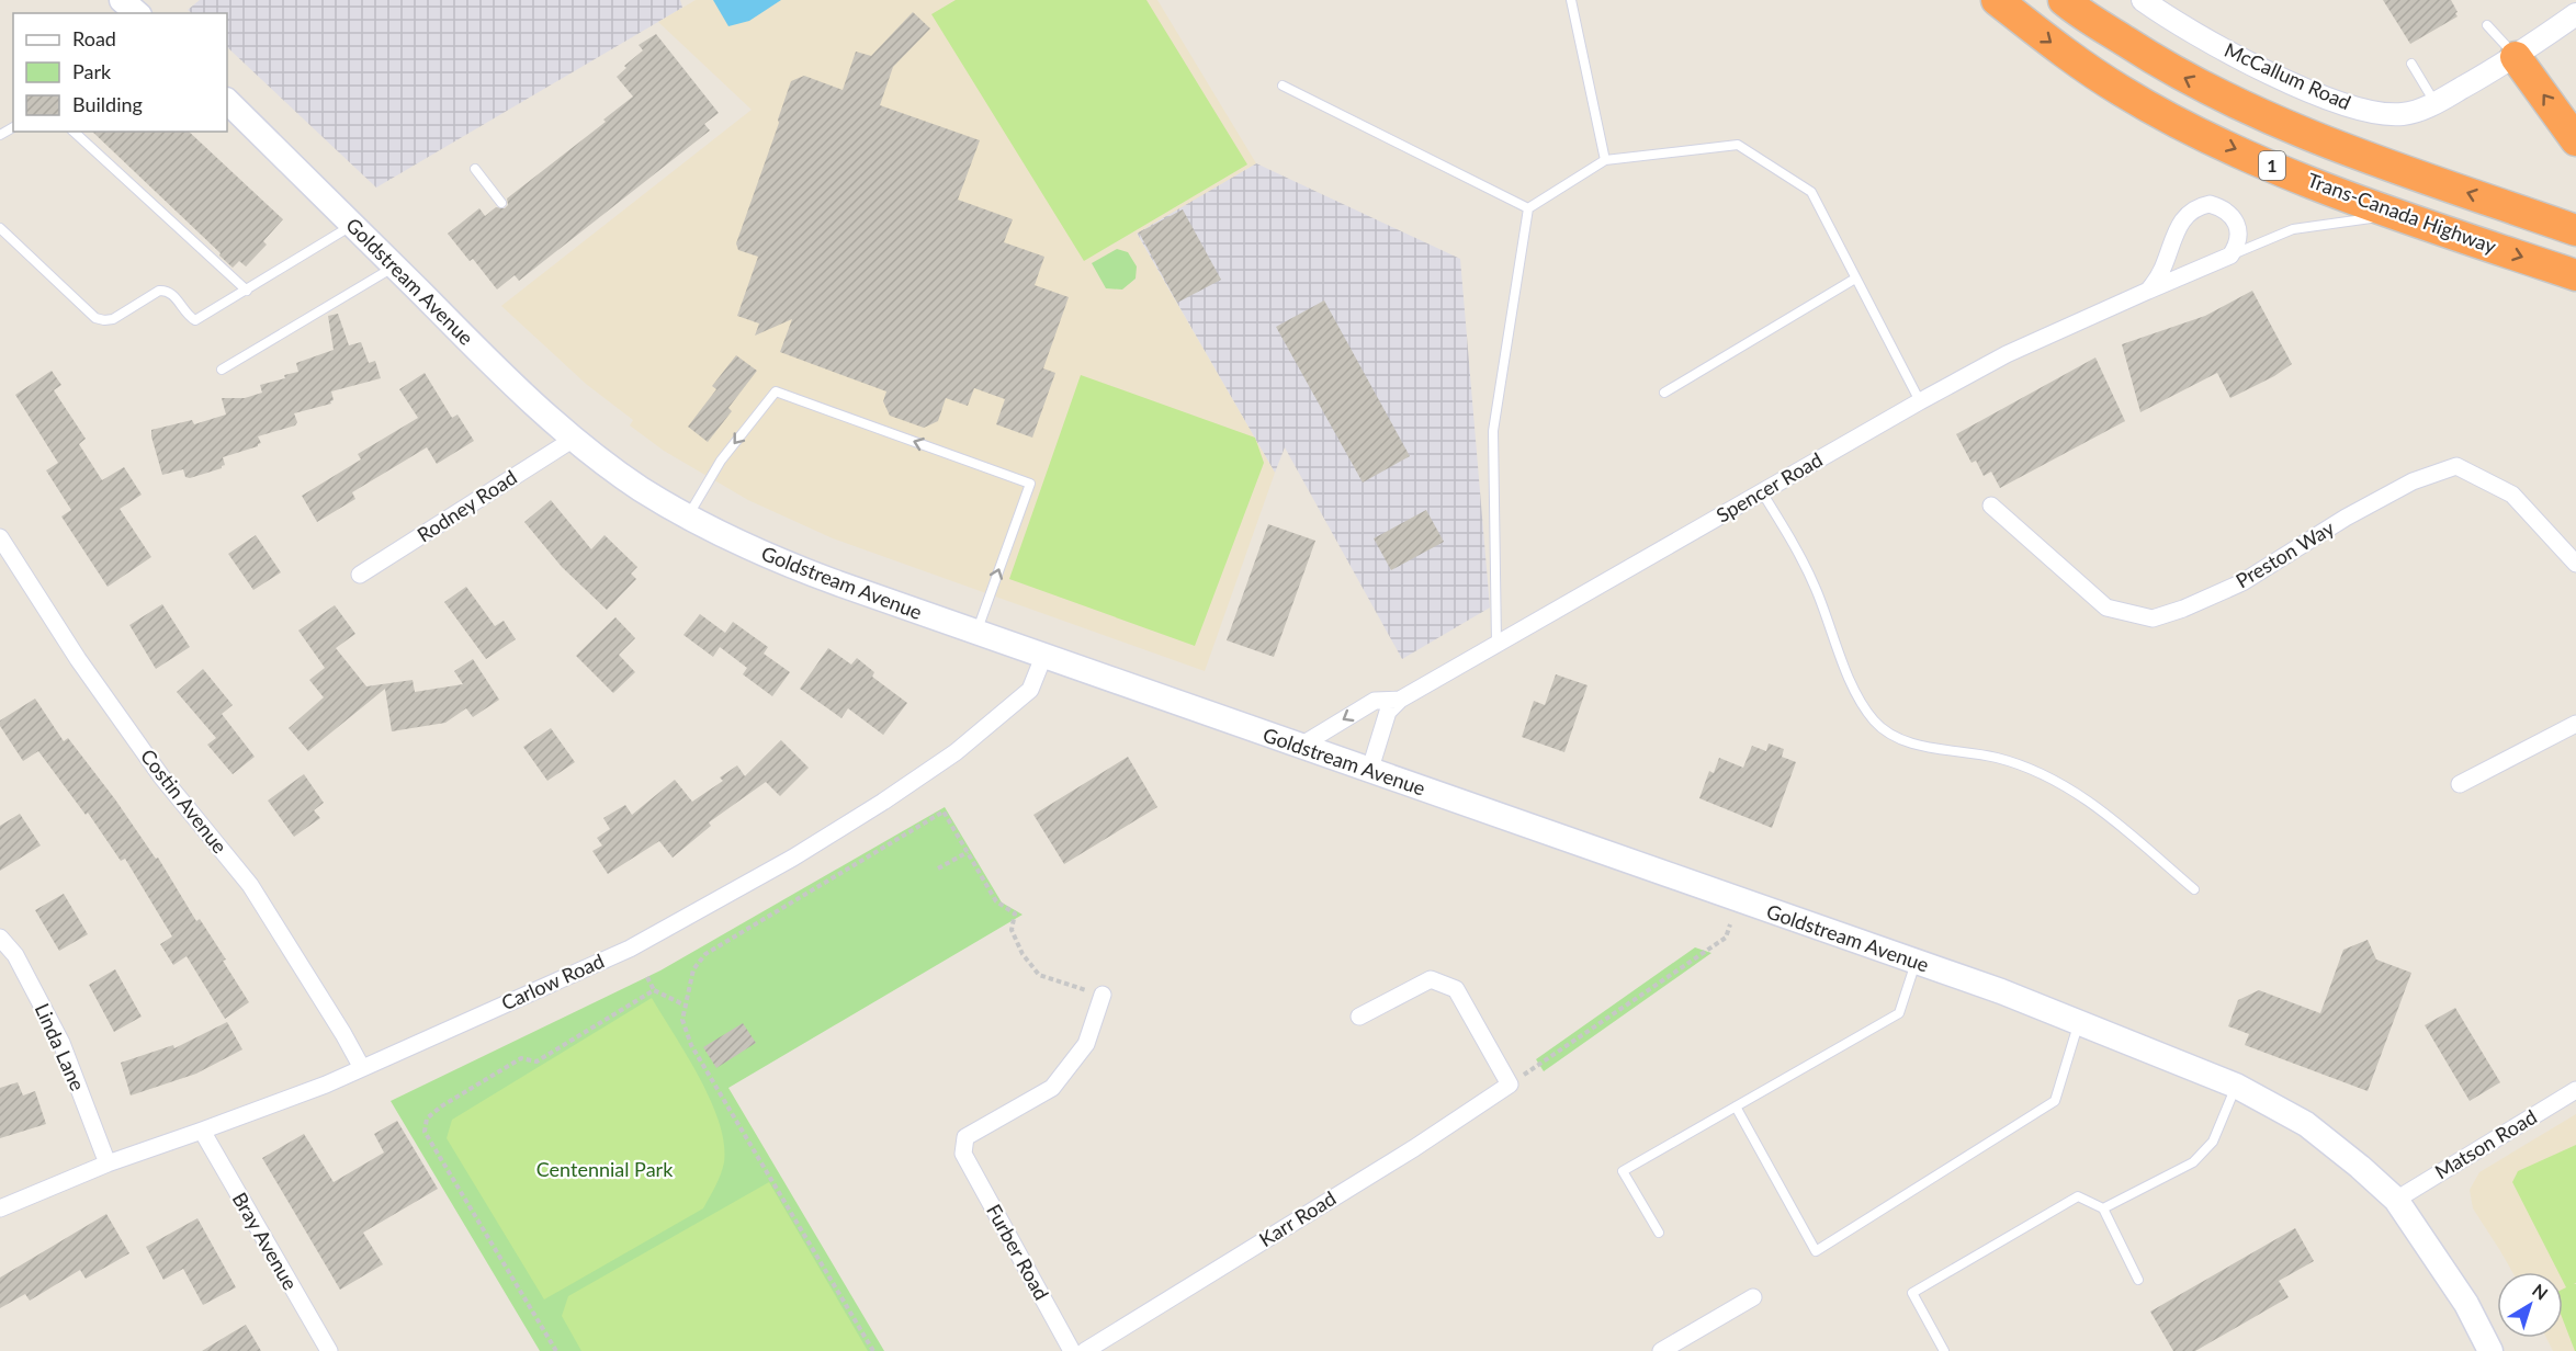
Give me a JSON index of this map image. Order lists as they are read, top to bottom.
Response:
{
  "streets": {
    "highway": ["1", "Trans-Canada Highway"],
    "main road": ["Goldstream Avenue"],
    "street": [
      "McCallum Road",
      "Spencer Road",
      "Rodney Road",
      "Preston Way",
      "Costin Avenue",
      "Carlow Road",
      "Linda Lane",
      "Matson Road",
      "Karr Road",
      "Bray Avenue",
      "Furber Road"
    ]
  },
  "crossings": [
    ["Goldstream Avenue", "Spencer Road"],
    ["Goldstream Avenue", "Rodney Road"],
    ["Goldstream Avenue", "Carlow Road"],
    ["Goldstream Avenue", "Matson Road"],
    ["Costin Avenue", "Carlow Road"],
    ["Carlow Road", "Linda Lane"],
    ["Carlow Road", "Bray Avenue"]
  ],
  "parks": ["Centennial Park"],
  "legend": ["Road", "Park", "Building"],
  "north": "top right"
}
